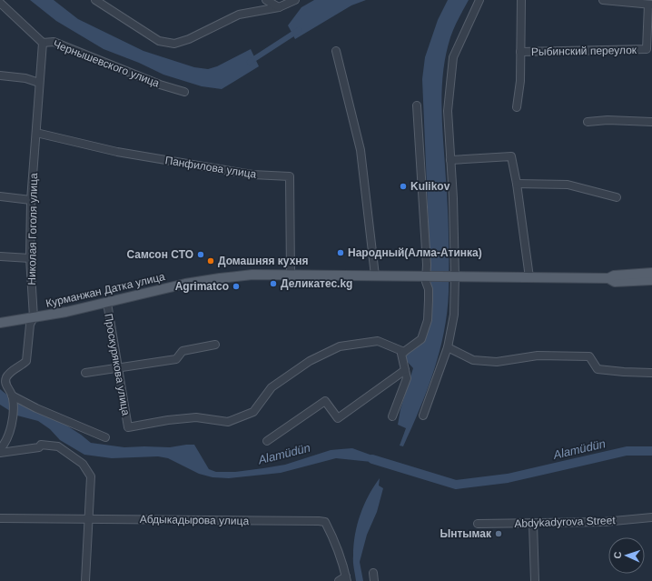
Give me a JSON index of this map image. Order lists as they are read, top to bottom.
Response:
{
  "streets": {
    "main road": ["Курманжан Датка улица"],
    "street": [
      "Рыбинский переулок",
      "Чернышевского улица",
      "Панфилова улица",
      "Николая Гоголя улица",
      "Проскурякова улица",
      "Абдыкадырова улица",
      "Abdykadyrova Street"
    ]
  },
  "crossings": [
    ["Чернышевского улица", "Николая Гоголя улица"],
    ["Панфилова улица", "Николая Гоголя улица"],
    ["Панфилова улица", "Курманжан Датка улица"],
    ["Николая Гоголя улица", "Курманжан Датка улица"],
    ["Курманжан Датка улица", "Проскурякова улица"]
  ],
  "water": ["Alamüdün"],
  "places": [
    "Kulikov",
    "Народный(Алма-Атинка)",
    "Самсон СТО",
    "Домашняя кухня",
    "Деликатес.kg",
    "Agrimatco",
    "Ынтымак"
  ],
  "north": "left"
}
